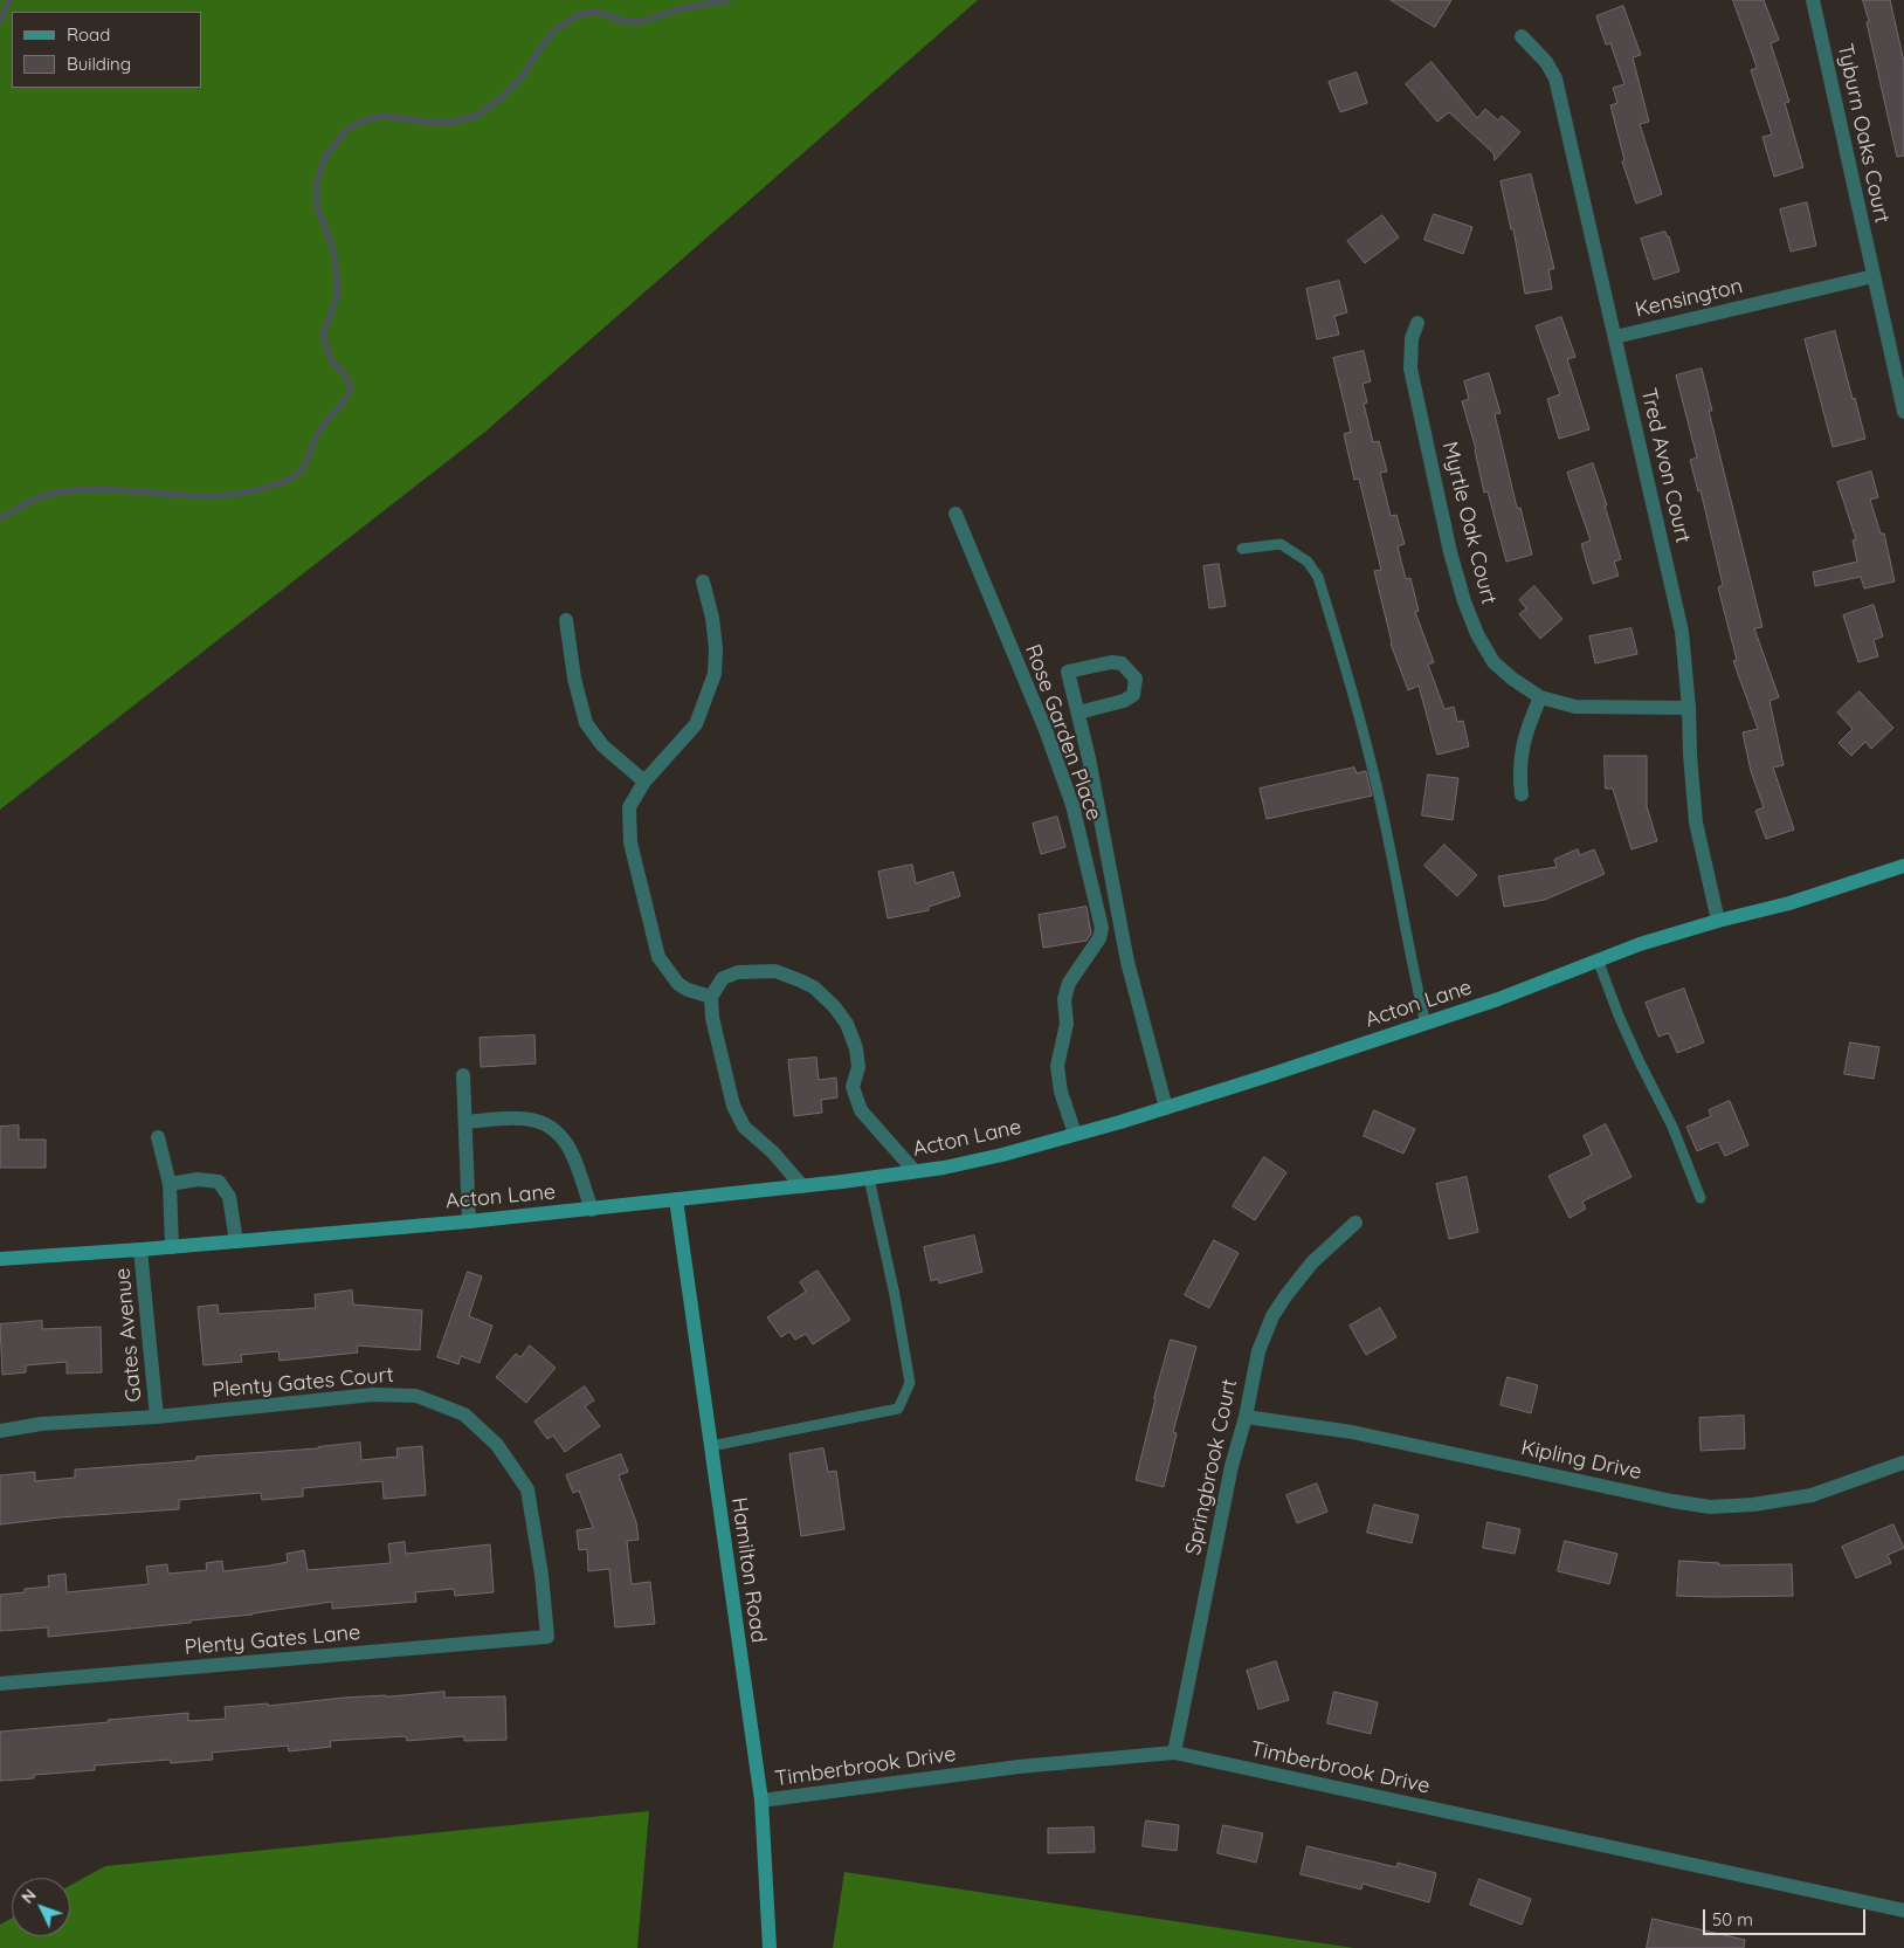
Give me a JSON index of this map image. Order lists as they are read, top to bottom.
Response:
{
  "streets": {
    "street": [
      "Tyburn Oaks Court",
      "Kensington",
      "Tred Avon Court",
      "Myrtle Oak Court",
      "Rose Garden Place",
      "Acton Lane",
      "Gates Avenue",
      "Plenty Gates Court",
      "Kipling Drive",
      "Springbrook Court",
      "Hamilton Road",
      "Plenty Gates Lane",
      "Timberbrook Drive"
    ]
  },
  "crossings": [
    ["Tyburn Oaks Court", "Kensington"],
    ["Kensington", "Tred Avon Court"],
    ["Tred Avon Court", "Myrtle Oak Court"],
    ["Tred Avon Court", "Acton Lane"],
    ["Rose Garden Place", "Acton Lane"],
    ["Acton Lane", "Gates Avenue"],
    ["Acton Lane", "Hamilton Road"],
    ["Gates Avenue", "Plenty Gates Court"],
    ["Plenty Gates Court", "Plenty Gates Lane"],
    ["Kipling Drive", "Springbrook Court"],
    ["Springbrook Court", "Timberbrook Drive"],
    ["Hamilton Road", "Timberbrook Drive"]
  ],
  "legend": ["Road", "Building"],
  "scale_bar": "50 m",
  "north": "top left"
}
